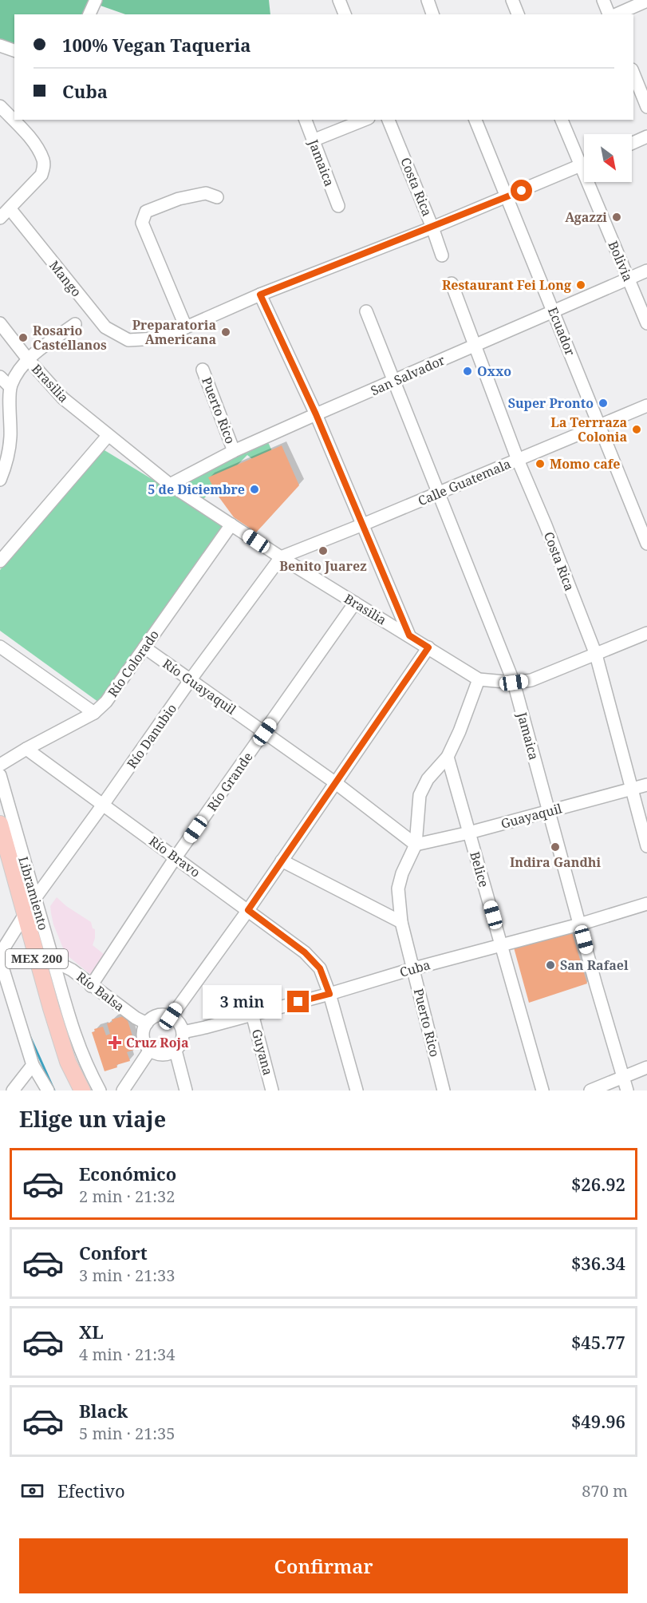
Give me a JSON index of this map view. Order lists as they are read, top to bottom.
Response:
{
  "streets": {
    "main road": ["MEX 200"],
    "street": [
      "Jamaica",
      "Costa Rica",
      "Bolivia",
      "Mango",
      "Ecuador",
      "San Salvador",
      "Brasilia",
      "Puerto Rico",
      "Calle Guatemala",
      "Río Colorado",
      "Río Guayaquil",
      "Río Danubio",
      "Río Grande",
      "Guayaquil",
      "Río Bravo",
      "Belice",
      "Libramiento",
      "Cuba",
      "Río Balsa",
      "Guyana"
    ]
  },
  "crossings": [
    ["Jamaica", "San Salvador"],
    ["Jamaica", "Brasilia"],
    ["Jamaica", "Calle Guatemala"],
    ["Jamaica", "Guayaquil"],
    ["Jamaica", "Cuba"],
    ["Costa Rica", "San Salvador"],
    ["Costa Rica", "Brasilia"],
    ["Costa Rica", "Calle Guatemala"],
    ["Costa Rica", "Guayaquil"],
    ["Bolivia", "San Salvador"],
    ["Ecuador", "San Salvador"],
    ["Ecuador", "Calle Guatemala"],
    ["San Salvador", "Brasilia"],
    ["San Salvador", "Puerto Rico"],
    ["Brasilia", "Calle Guatemala"],
    ["Brasilia", "Río Colorado"],
    ["Brasilia", "Río Danubio"],
    ["Brasilia", "Río Grande"],
    ["Puerto Rico", "Río Guayaquil"],
    ["Puerto Rico", "Guayaquil"],
    ["Puerto Rico", "Cuba"],
    ["Calle Guatemala", "Río Danubio"],
    ["Río Colorado", "Río Guayaquil"],
    ["Río Colorado", "Río Bravo"],
    ["Río Guayaquil", "Río Danubio"],
    ["Río Guayaquil", "Río Grande"],
    ["Río Guayaquil", "Guayaquil"],
    ["Río Danubio", "Río Bravo"],
    ["Río Danubio", "Libramiento"],
    ["Río Danubio", "MEX 200"],
    ["Río Grande", "Río Bravo"],
    ["Río Grande", "Río Balsa"],
    ["Guayaquil", "Belice"],
    ["Río Bravo", "Cuba"],
    ["Belice", "Cuba"],
    ["Libramiento", "MEX 200"],
    ["Libramiento", "Río Balsa"],
    ["Cuba", "Río Balsa"],
    ["Cuba", "Guyana"]
  ],
  "places": {
    "other": [
      "Agazzi",
      "Restaurant Fei Long",
      "Preparatoria Americana",
      "Rosario Castellanos",
      "Oxxo",
      "Super Pronto",
      "La Terrraza Colonia",
      "Momo cafe",
      "5 de Diciembre",
      "Benito Juarez",
      "Indira Gandhi",
      "San Rafael"
    ],
    "health": ["Cruz Roja"]
  },
  "north": "bottom right",
  "page": {
    "banner": ["100% Vegan Taqueria", "Cuba"],
    "bubble": "3 min",
    "heading": "Elige un viaje",
    "list": [
      {
        "name": "Económico",
        "note": "2 min · 21:32",
        "value": "$26.92"
      },
      {
        "name": "Confort",
        "note": "3 min · 21:33",
        "value": "$36.34"
      },
      {
        "name": "XL",
        "note": "4 min · 21:34",
        "value": "$45.77"
      },
      {
        "name": "Black",
        "note": "5 min · 21:35",
        "value": "$49.96"
      }
    ],
    "pay": ["Efectivo", "870 m"],
    "buttons": "Confirmar"
  }
}
